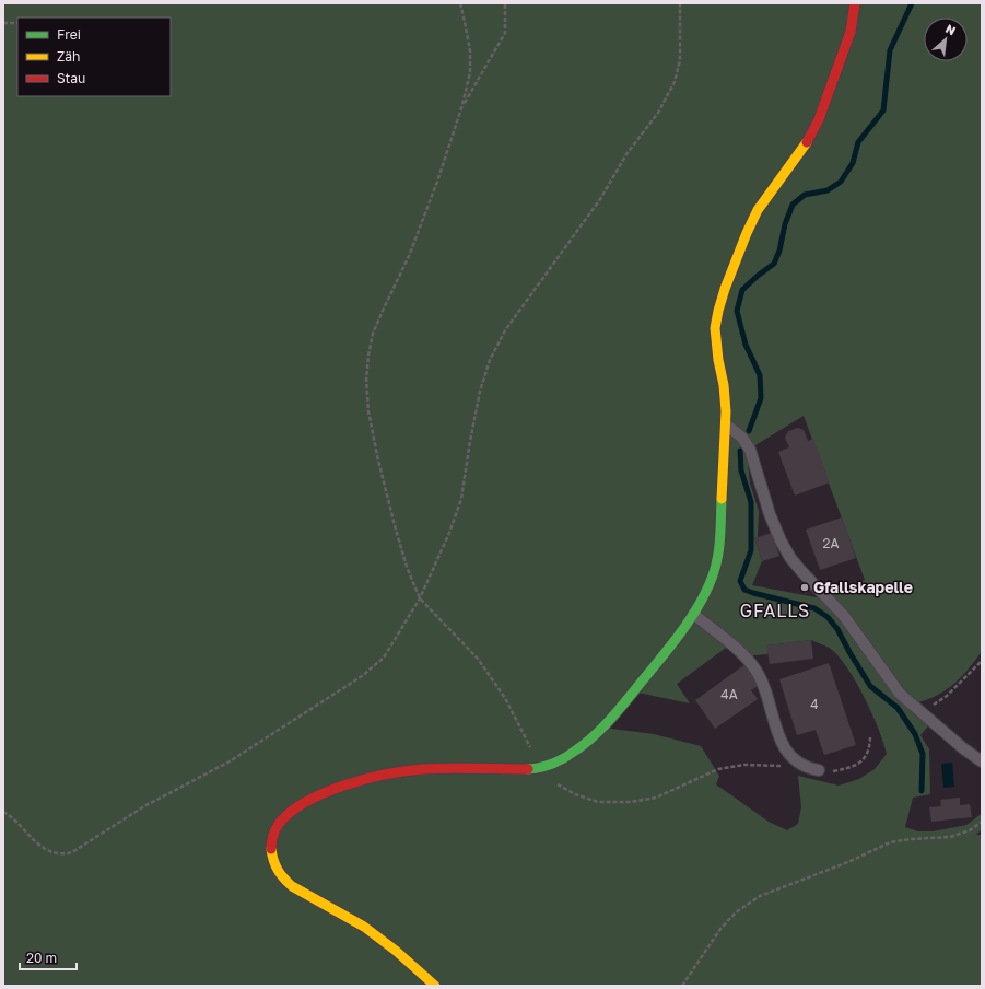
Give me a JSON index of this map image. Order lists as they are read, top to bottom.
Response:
{
  "districts": ["GFALLS"],
  "places": ["Gfallskapelle"],
  "house_numbers": ["2A", "4A", "4"],
  "legend": ["Frei", "Zäh", "Stau"],
  "scale_bar": "20 m",
  "north": "top right"
}
